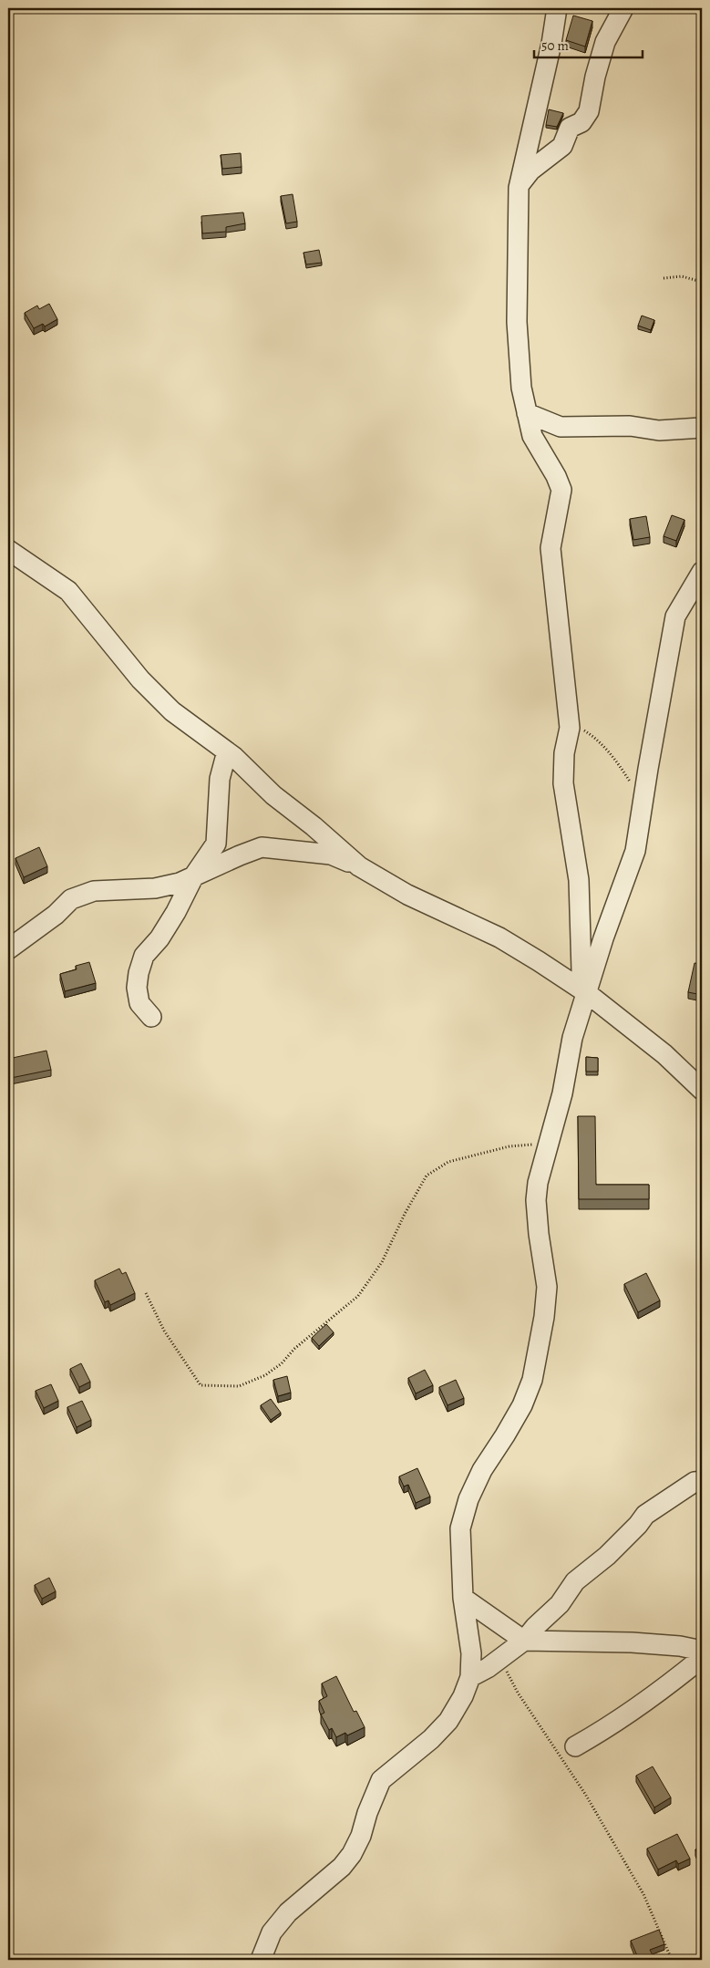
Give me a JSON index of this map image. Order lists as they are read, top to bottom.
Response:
{
  "scale_bar": "50 m"
}
